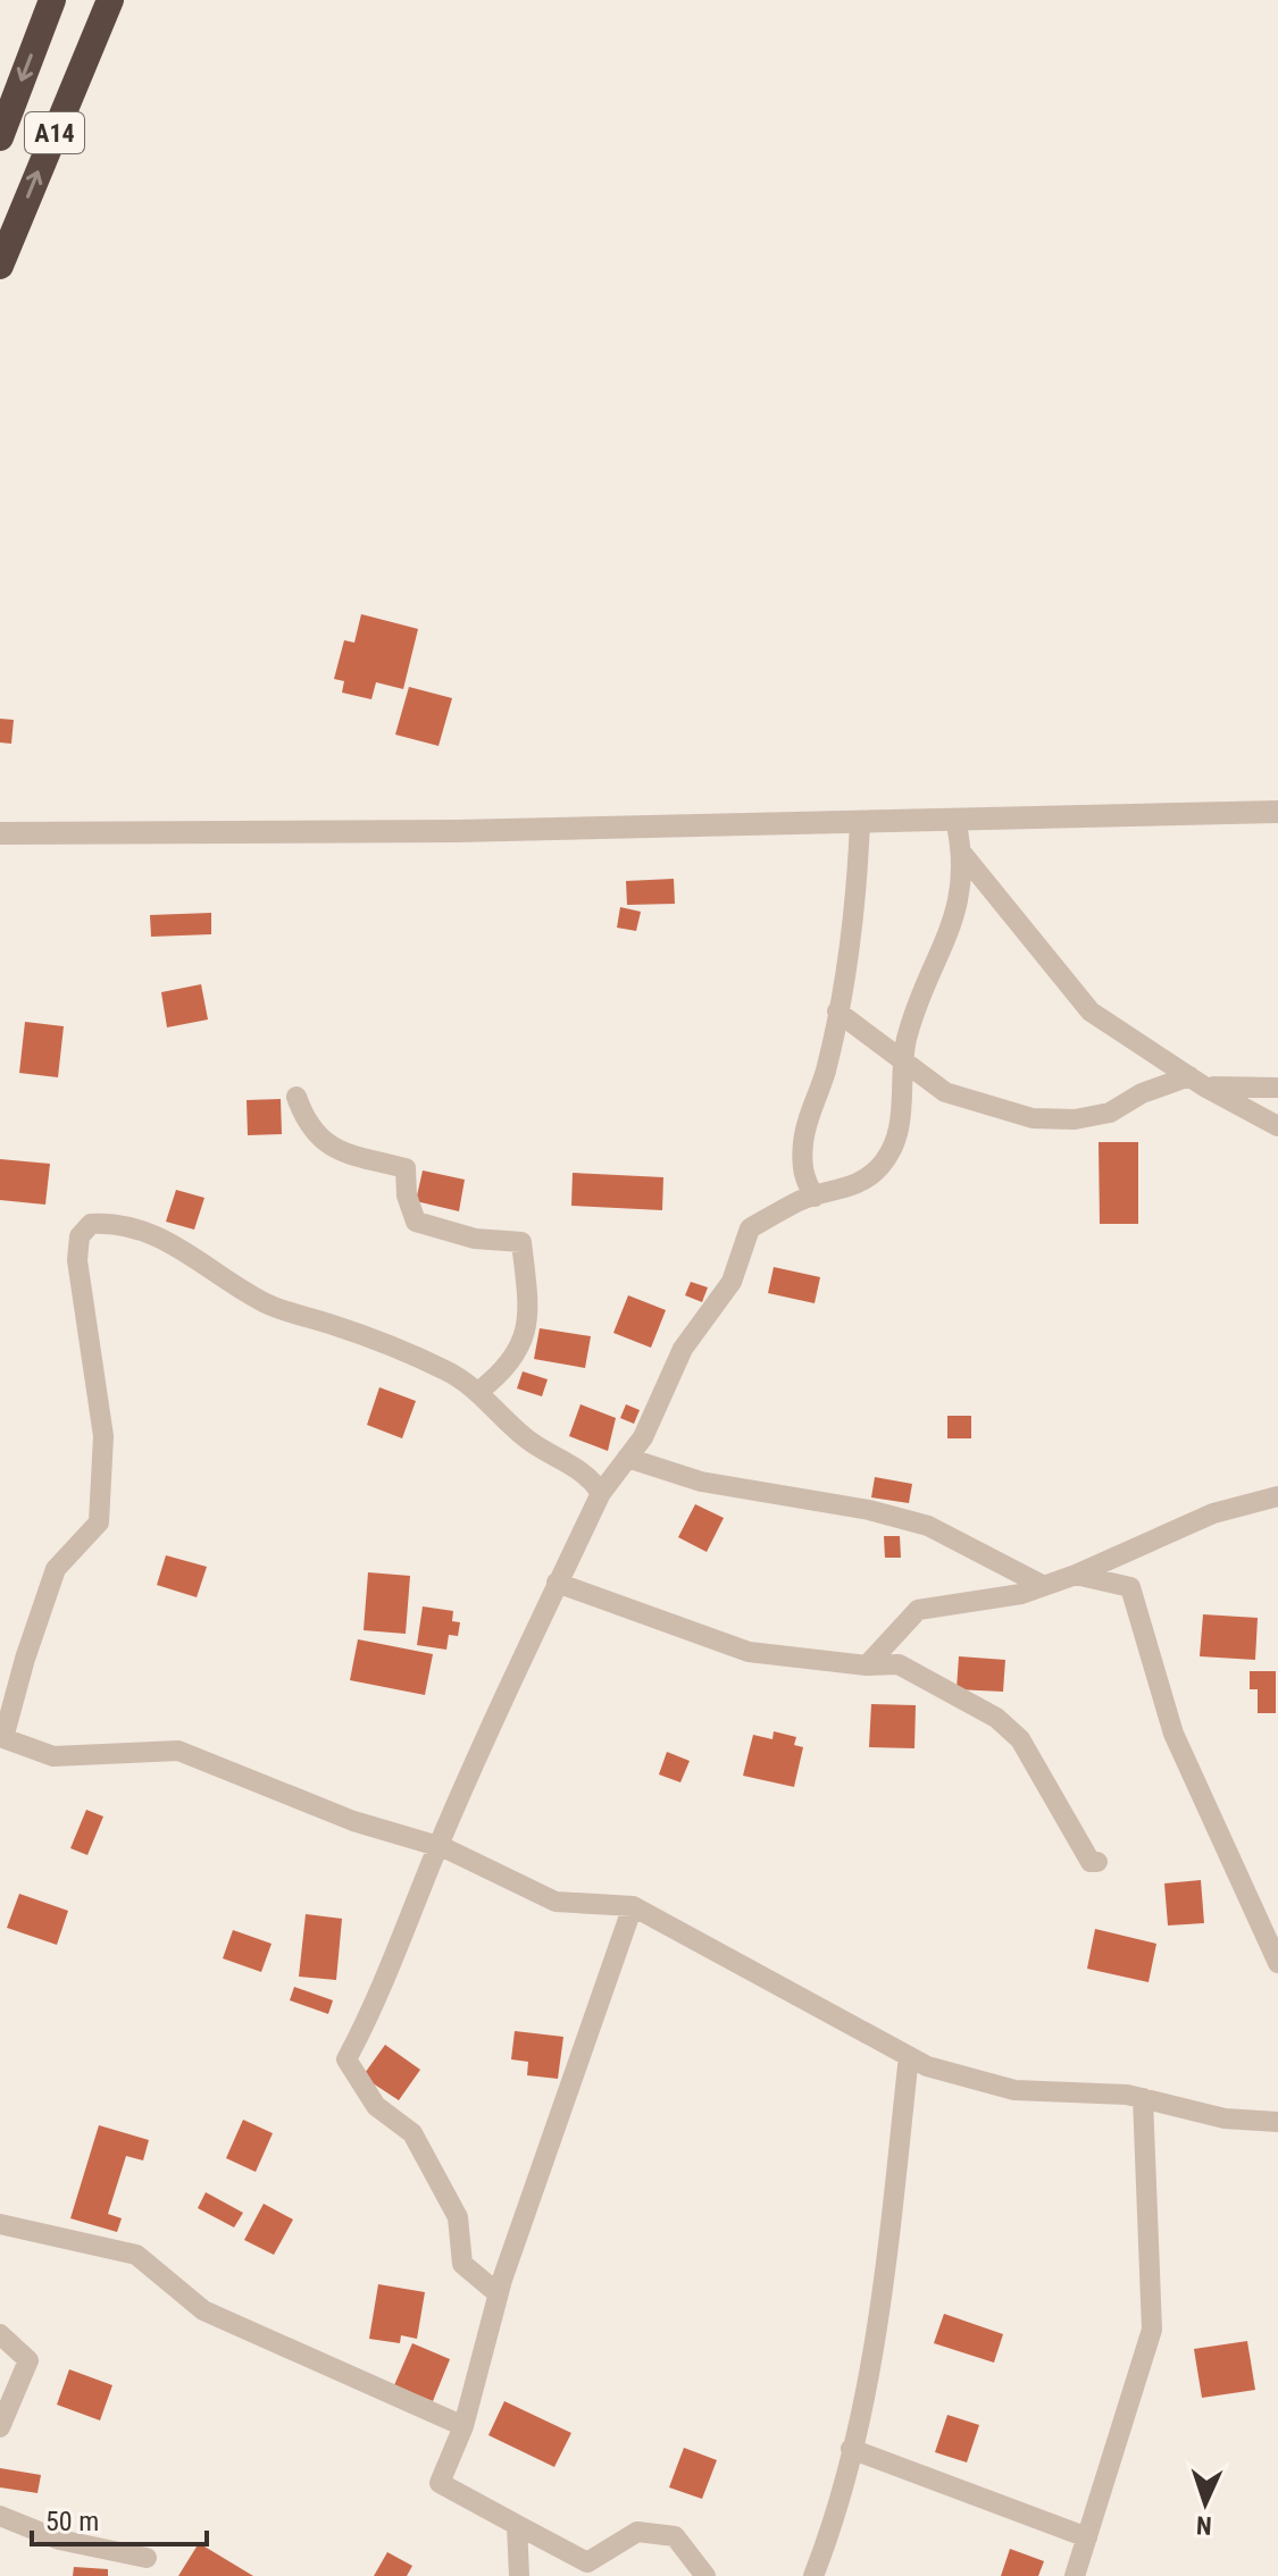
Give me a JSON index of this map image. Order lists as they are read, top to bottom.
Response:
{
  "streets": {
    "highway": ["A14"]
  },
  "scale_bar": "50 m",
  "north": "bottom"
}
